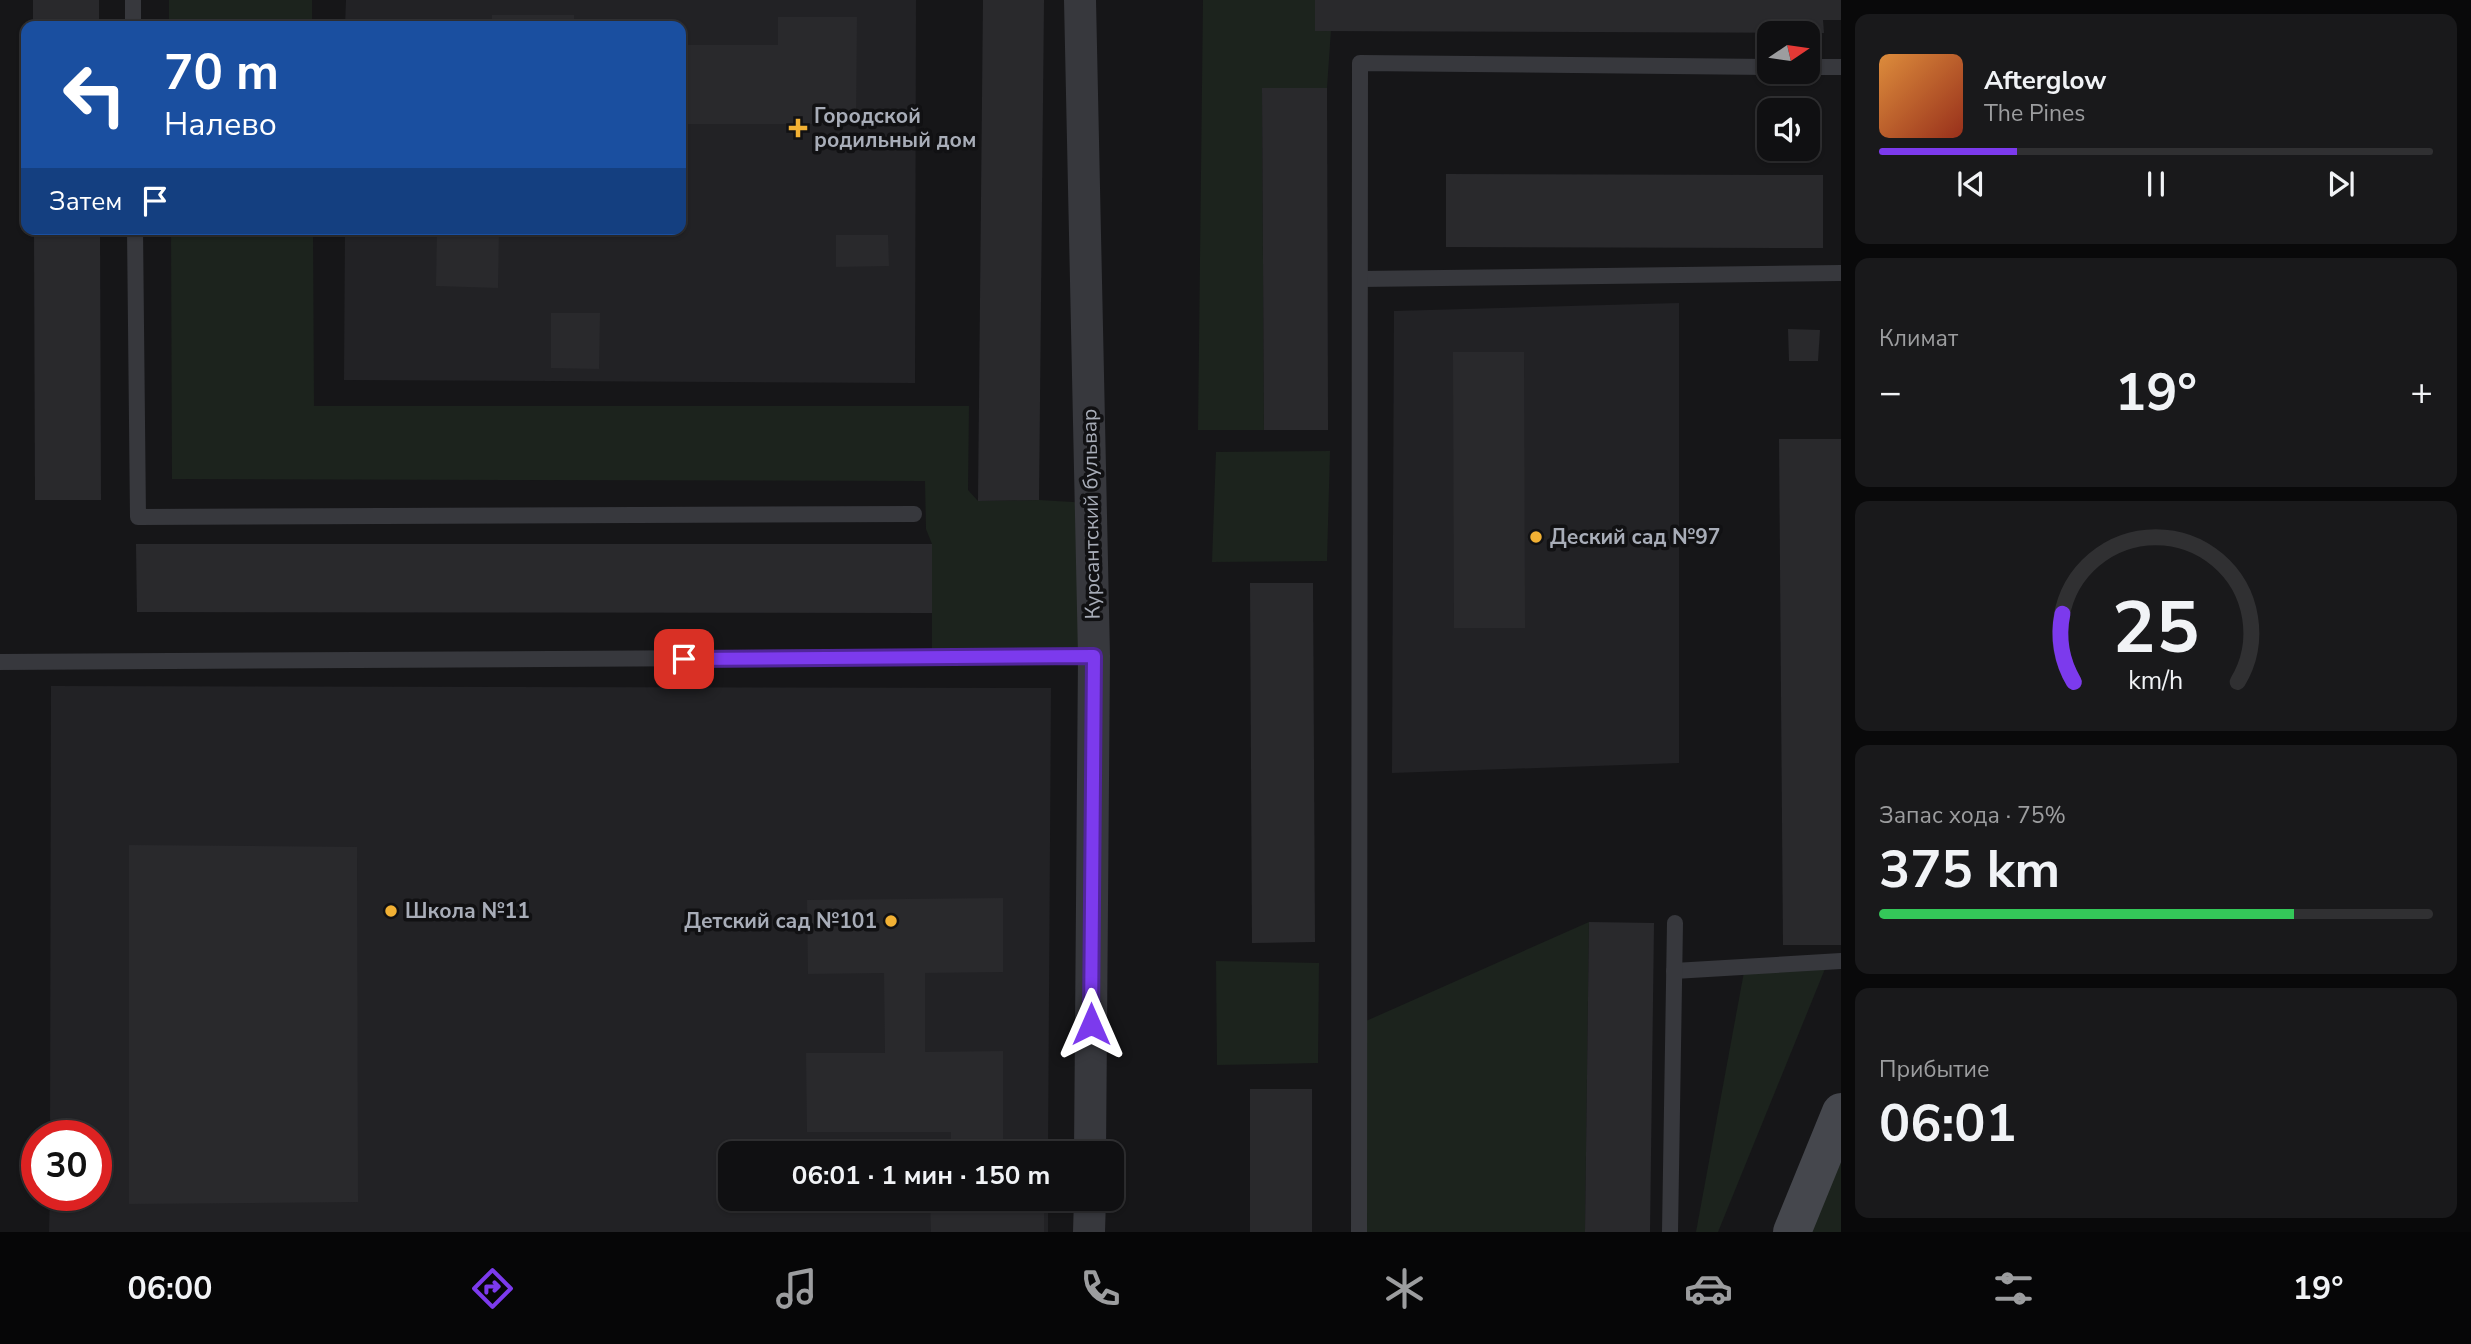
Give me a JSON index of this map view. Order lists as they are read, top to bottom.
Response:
{
  "streets": {
    "street": ["Курсантский бульвар"]
  },
  "places": {
    "health": ["Городской родильный дом"],
    "other": ["Деский сад №97", "Школа №11", "Детский сад №101"]
  },
  "north": "right",
  "page": {
    "turn": ["70 m", "Налево"],
    "song": ["Afterglow", "The Pines"],
    "then": "Затем",
    "tile": [
      "Климат",
      ["Запас хода · 75%", "375 km"],
      ["Прибытие", "06:01"]
    ],
    "heat": ["−", "19°", "+"],
    "limit": "30",
    "trip": "06:01 · 1 мин · 150 m",
    "tabs": ["06:00", "19°"],
    "gauge": ["25", "km/h"]
  }
}
